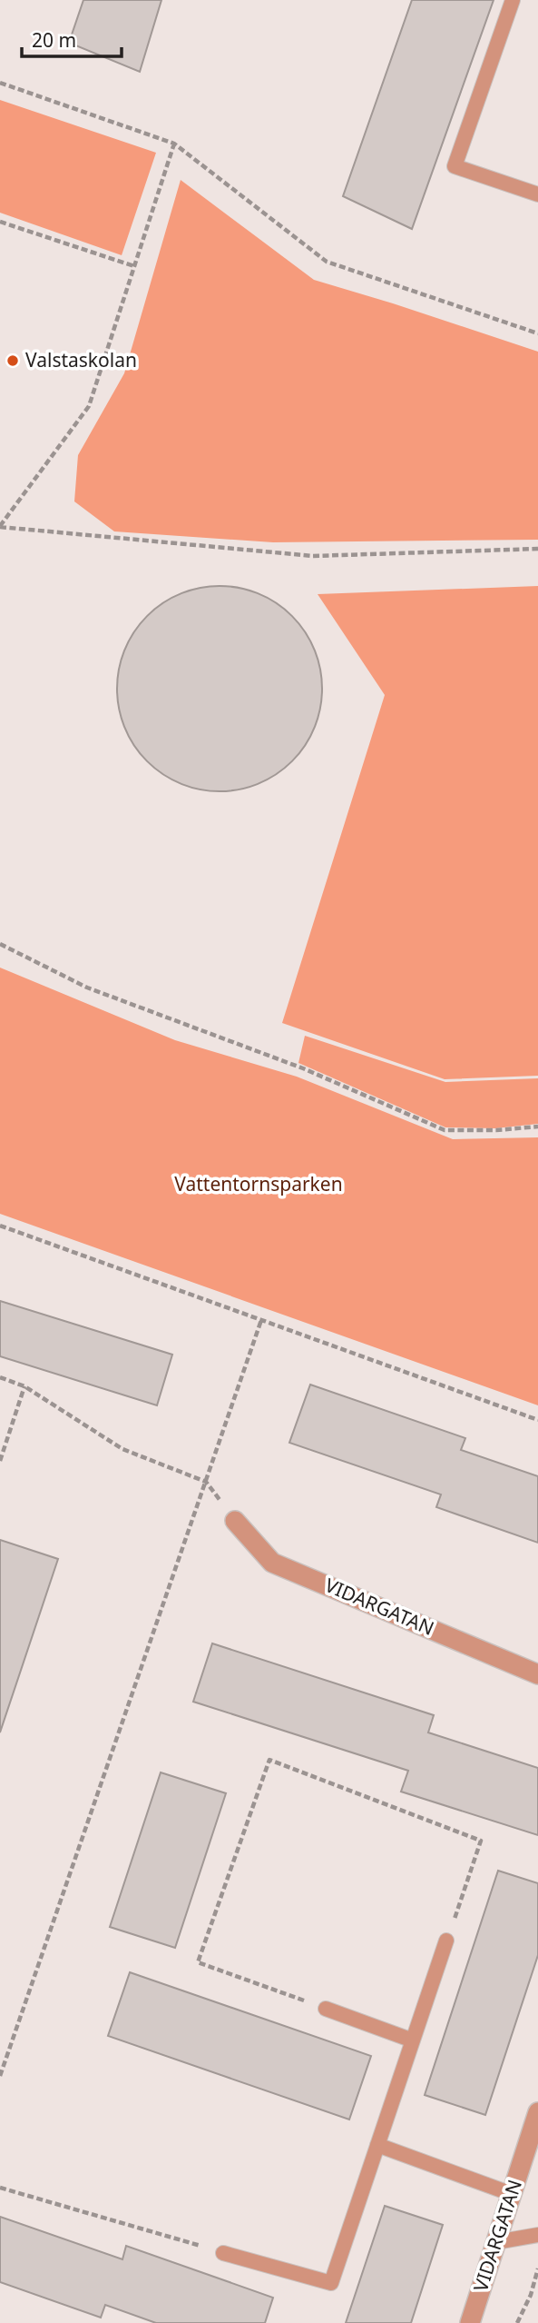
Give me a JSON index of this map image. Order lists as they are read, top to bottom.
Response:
{
  "streets": {
    "street": ["VIDARGATAN"]
  },
  "parks": ["Vattentornsparken"],
  "places": ["Valstaskolan"],
  "scale_bar": "20 m"
}
